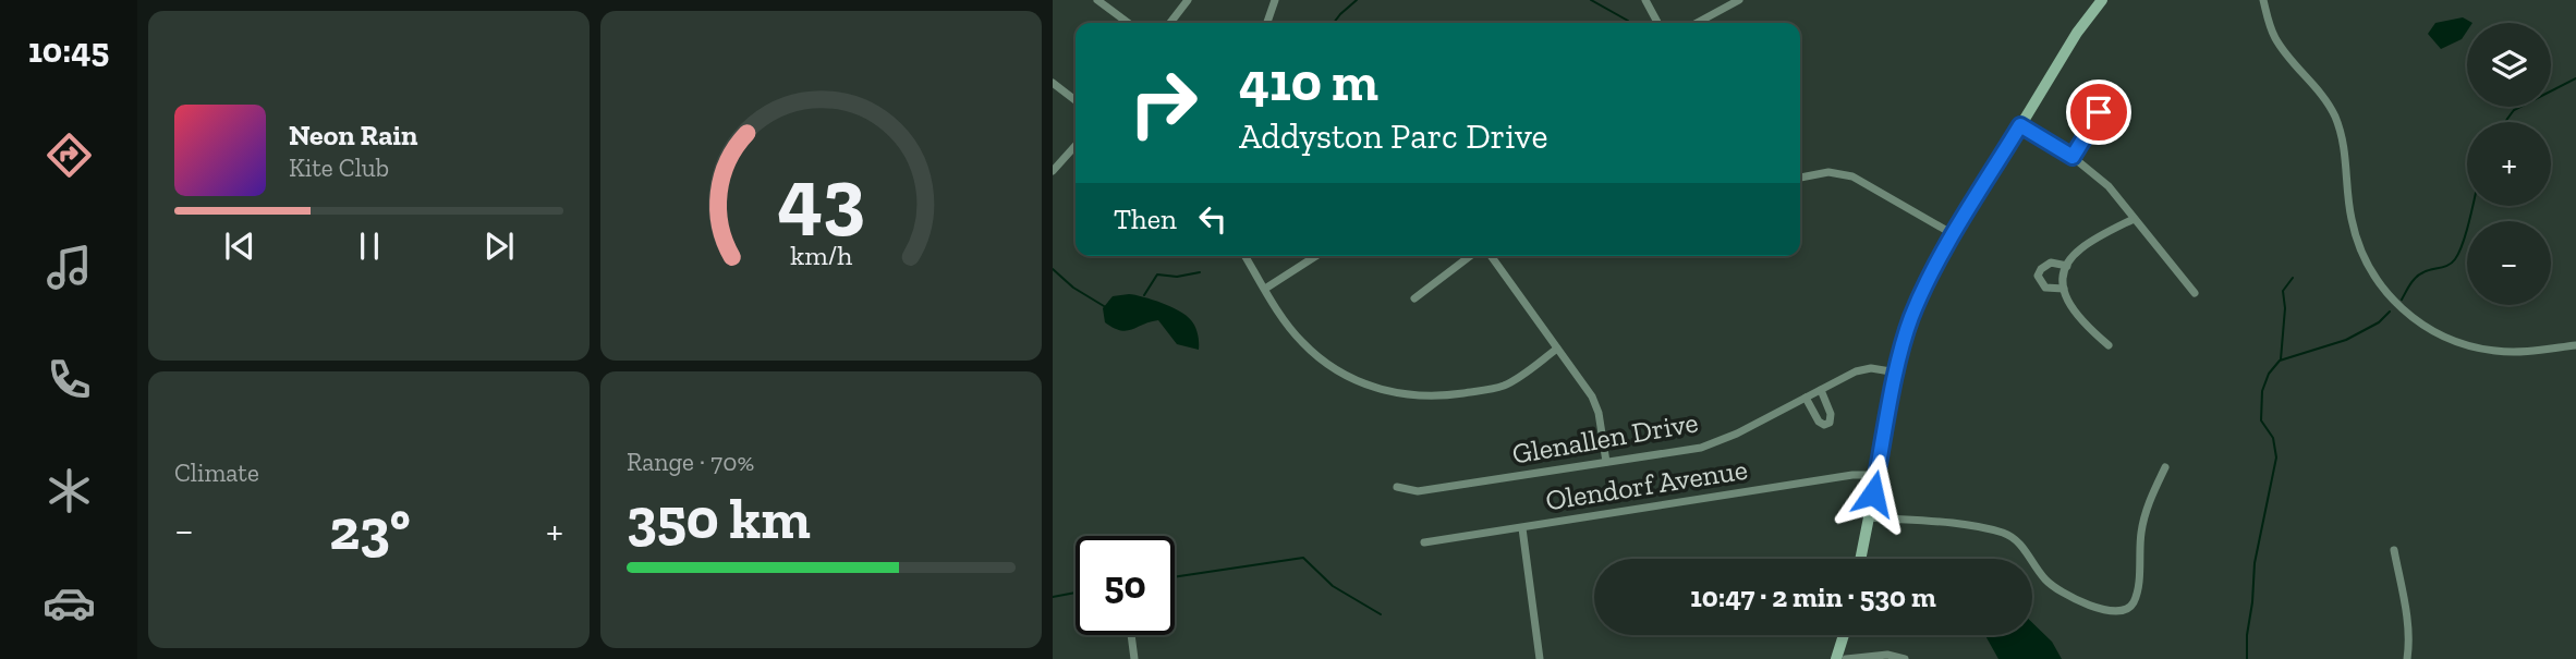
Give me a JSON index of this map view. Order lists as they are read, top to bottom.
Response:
{
  "streets": {
    "street": ["Glenallen Drive", "Olendorf Avenue"]
  },
  "page": {
    "tabs": "10:45",
    "map_buttons": ["+", "−"],
    "turn": ["410 m", "Addyston Parc Drive"],
    "song": ["Neon Rain", "Kite Club"],
    "then": "Then",
    "tile": [
      "Climate",
      ["Range · 70%", "350 km"]
    ],
    "heat": ["−", "23°", "+"],
    "limit": "50",
    "trip": "10:47 · 2 min · 530 m",
    "gauge": ["43", "km/h"]
  }
}
